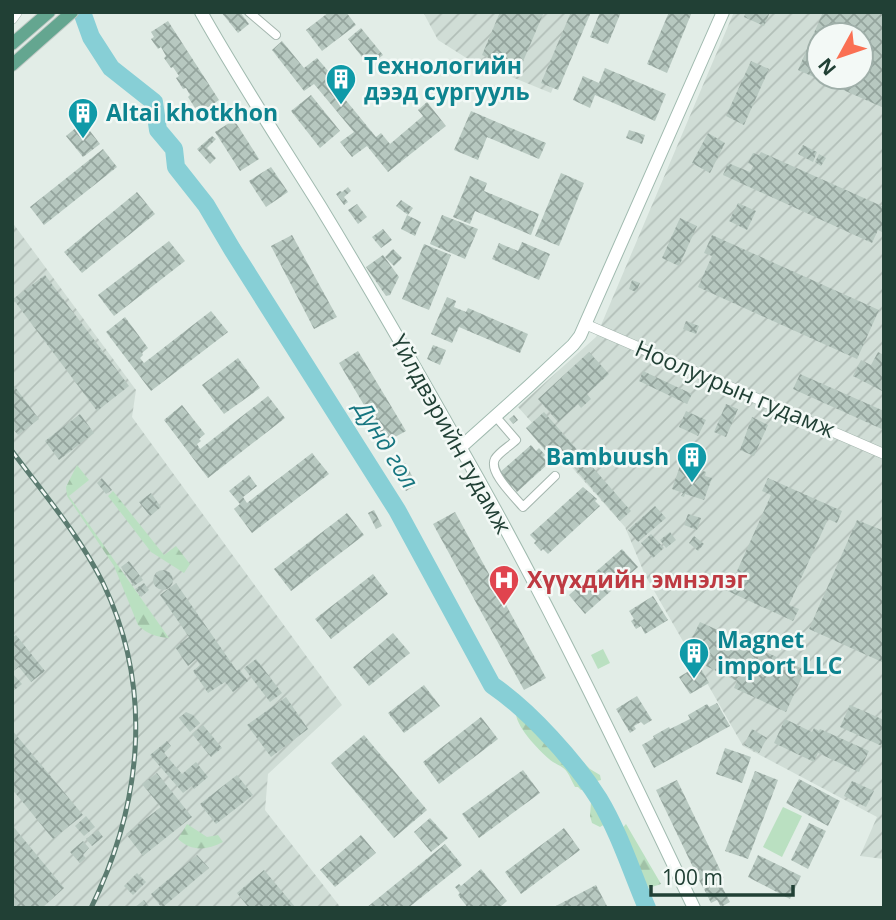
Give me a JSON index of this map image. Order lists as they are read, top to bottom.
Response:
{
  "streets": {
    "main road": ["Yйлдвэрийн гудамж"],
    "street": ["Ноолуурын гудамж"]
  },
  "water": ["Дунд гол"],
  "places": {
    "building": [
      "Технологийн дээд сургууль",
      "Altai khotkhon",
      "Bambuush",
      "Magnet import LLC"
    ],
    "hospital": ["Хүүхдийн эмнэлэг"]
  },
  "scale_bar": "100 m",
  "north": "bottom left"
}
